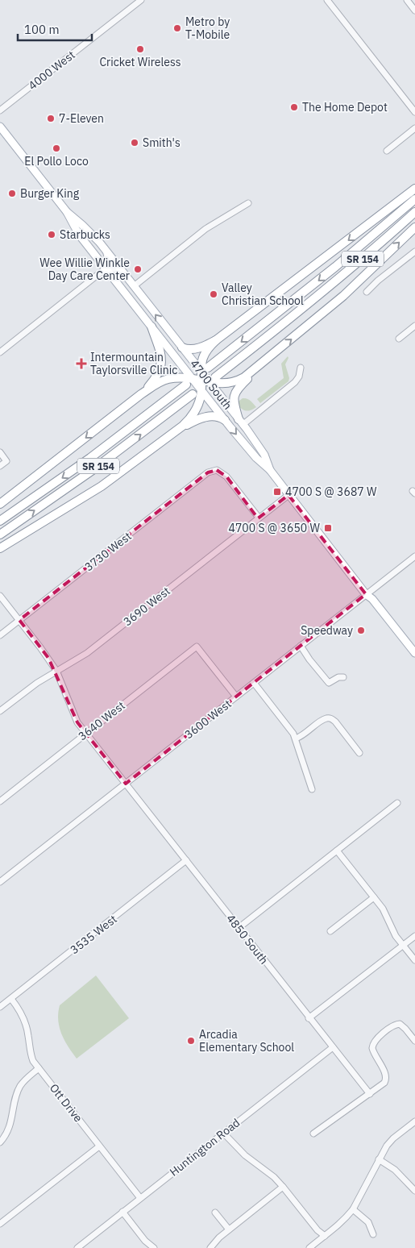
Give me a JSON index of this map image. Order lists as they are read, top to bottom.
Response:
{
  "streets": {
    "highway": ["SR 154"],
    "main road": ["4700 South"],
    "street": [
      "4000 West",
      "3730 West",
      "3690 West",
      "3600 West",
      "3640 West",
      "3535 West",
      "4850 South",
      "Ott Drive",
      "Huntington Road"
    ]
  },
  "crossings": [
    ["SR 154", "4700 South"],
    ["4700 South", "3690 West"],
    ["4700 South", "3600 West"],
    ["3730 West", "3690 West"],
    ["3730 West", "4850 South"],
    ["3690 West", "4850 South"],
    ["3600 West", "3640 West"],
    ["3600 West", "4850 South"],
    ["3640 West", "4850 South"],
    ["3535 West", "4850 South"],
    ["3535 West", "Ott Drive"],
    ["4850 South", "Huntington Road"],
    ["Ott Drive", "Huntington Road"]
  ],
  "places": {
    "other": [
      "Metro by T-Mobile",
      "Cricket Wireless",
      "The Home Depot",
      "7-Eleven",
      "Smith's",
      "El Pollo Loco",
      "Burger King",
      "Starbucks",
      "Wee Willie Winkle Day Care Center",
      "Valley Christian School",
      "Speedway",
      "Arcadia Elementary School"
    ],
    "health": ["Intermountain Taylorsville Clinic"],
    "transit": ["4700 S @ 3687 W", "4700 S @ 3650 W"]
  },
  "scale_bar": "100 m"
}
